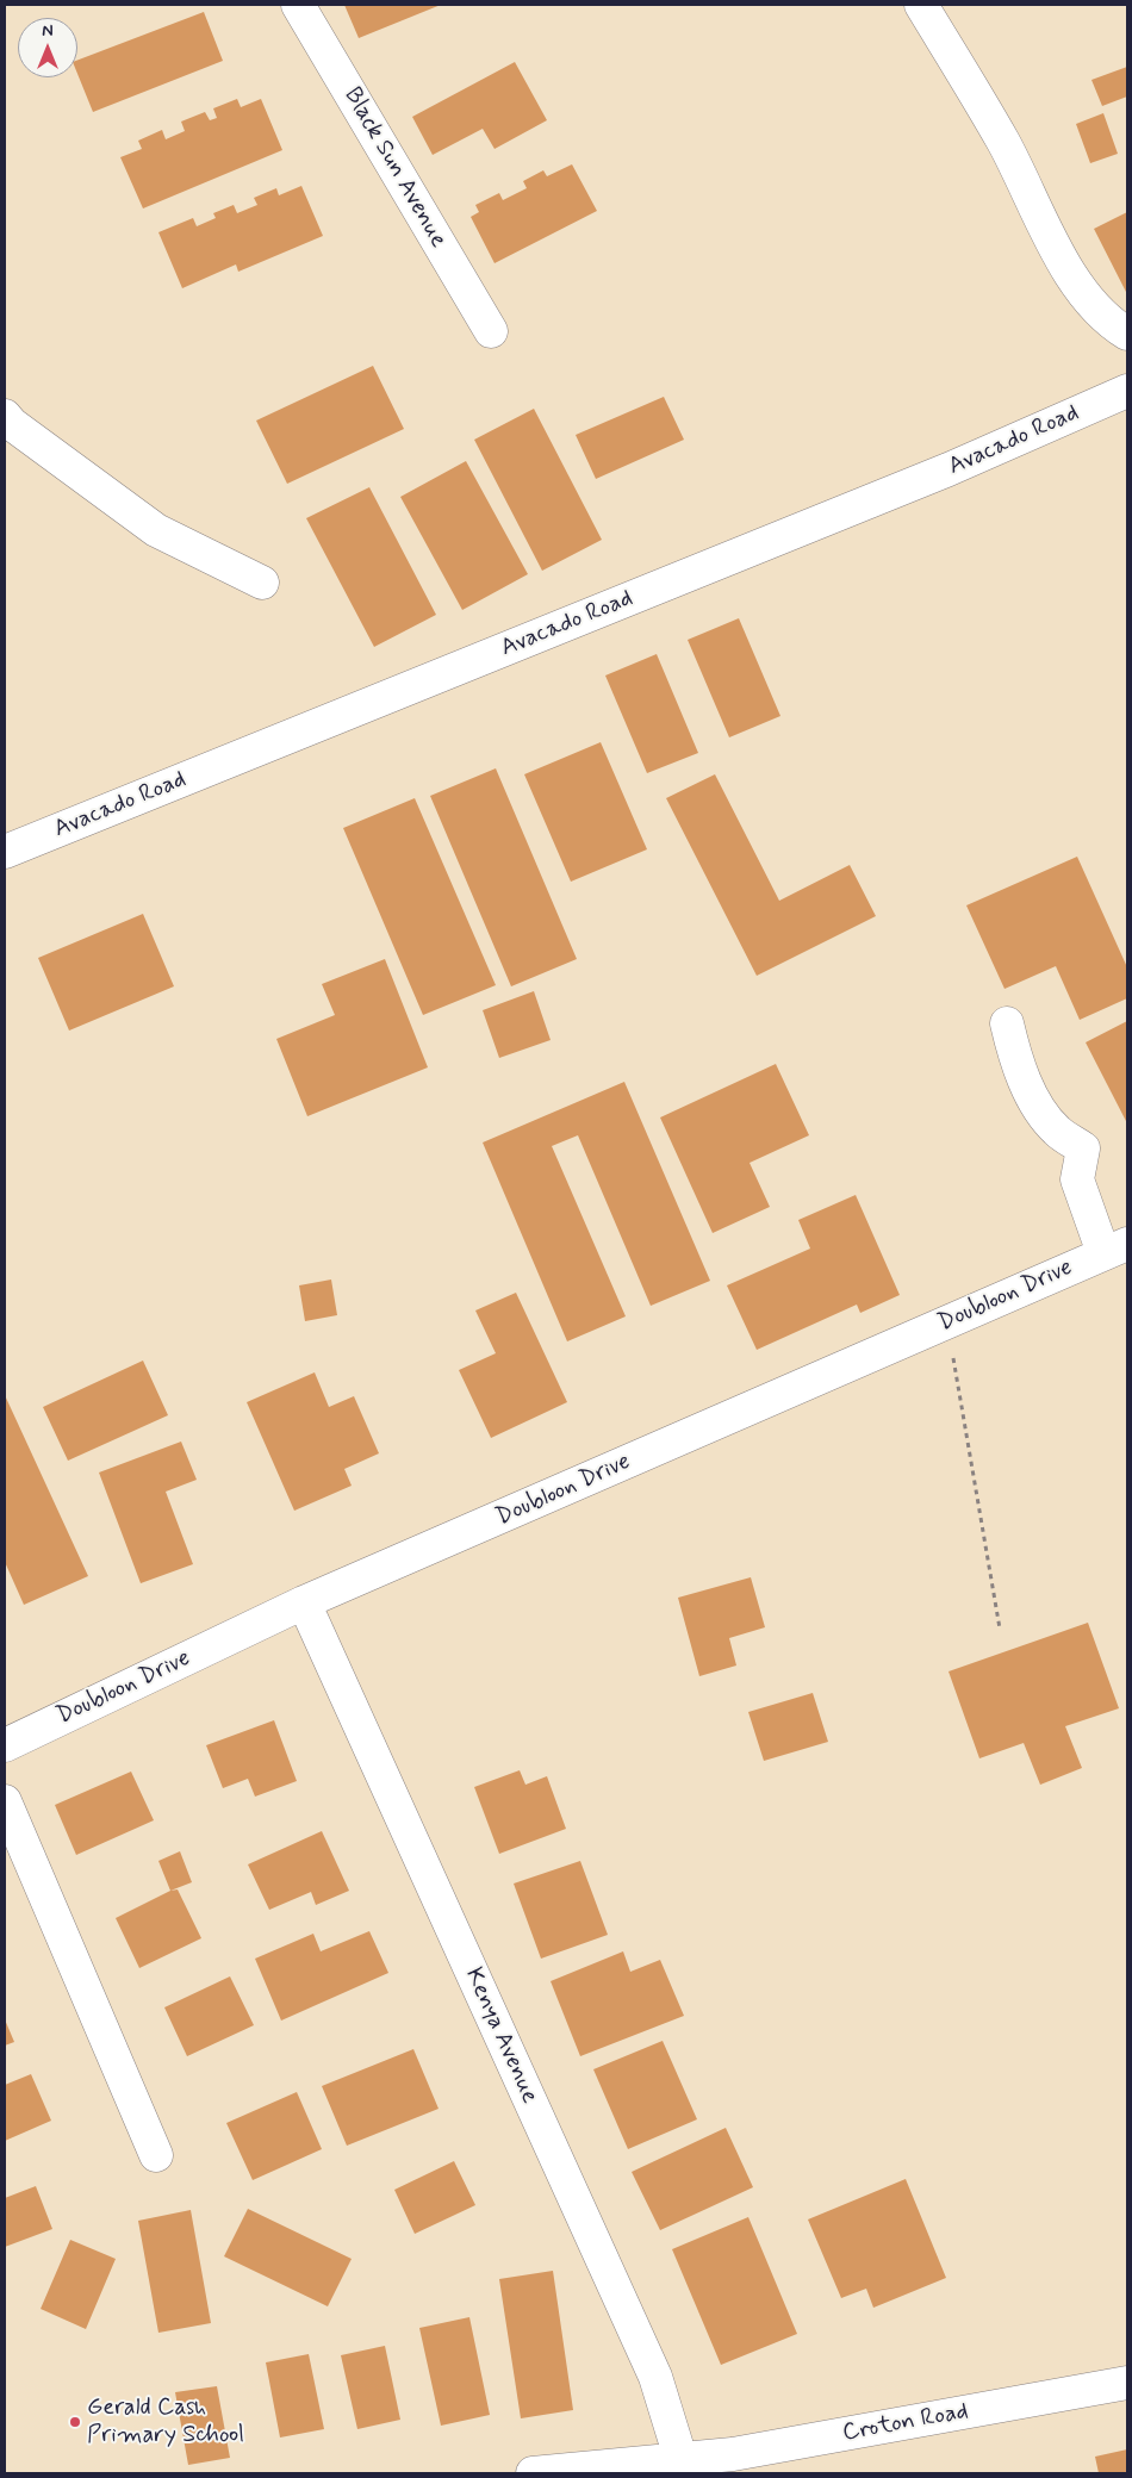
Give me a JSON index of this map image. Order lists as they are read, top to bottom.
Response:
{
  "streets": {
    "street": [
      "Black Sun Avenue",
      "Avacado Road",
      "Doubloon Drive",
      "Kenya Avenue",
      "Croton Road"
    ]
  },
  "crossings": [
    ["Doubloon Drive", "Kenya Avenue"],
    ["Kenya Avenue", "Croton Road"]
  ],
  "places": ["Gerald Cash Primary School"],
  "north": "top"
}
